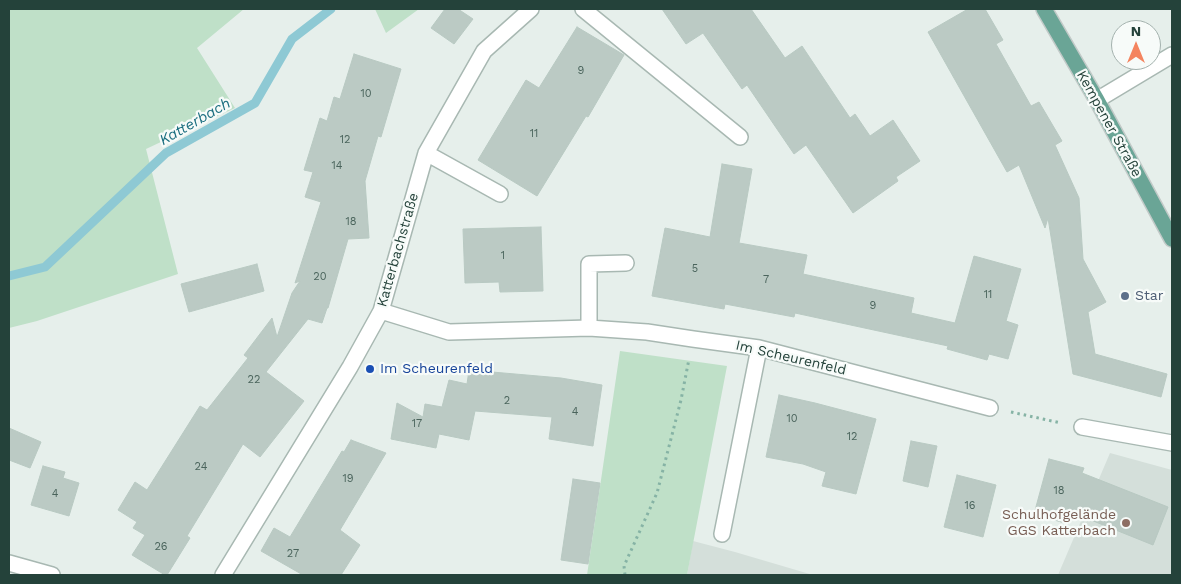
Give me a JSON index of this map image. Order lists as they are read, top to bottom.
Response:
{
  "streets": {
    "main road": ["Kempener Straße"],
    "street": ["Katterbachstraße", "Im Scheurenfeld"]
  },
  "crossings": [
    ["Katterbachstraße", "Im Scheurenfeld"]
  ],
  "water": ["Katterbach"],
  "places": ["Star", "Im Scheurenfeld", "Schulhofgelände GGS Katterbach"],
  "house_numbers": [
    "9",
    "10",
    "11",
    "12",
    "14",
    "18",
    "1",
    "5",
    "20",
    "7",
    "11",
    "9",
    "22",
    "2",
    "4",
    "10",
    "17",
    "12",
    "24",
    "19",
    "18",
    "4",
    "16",
    "26",
    "27"
  ],
  "north": "top"
}
